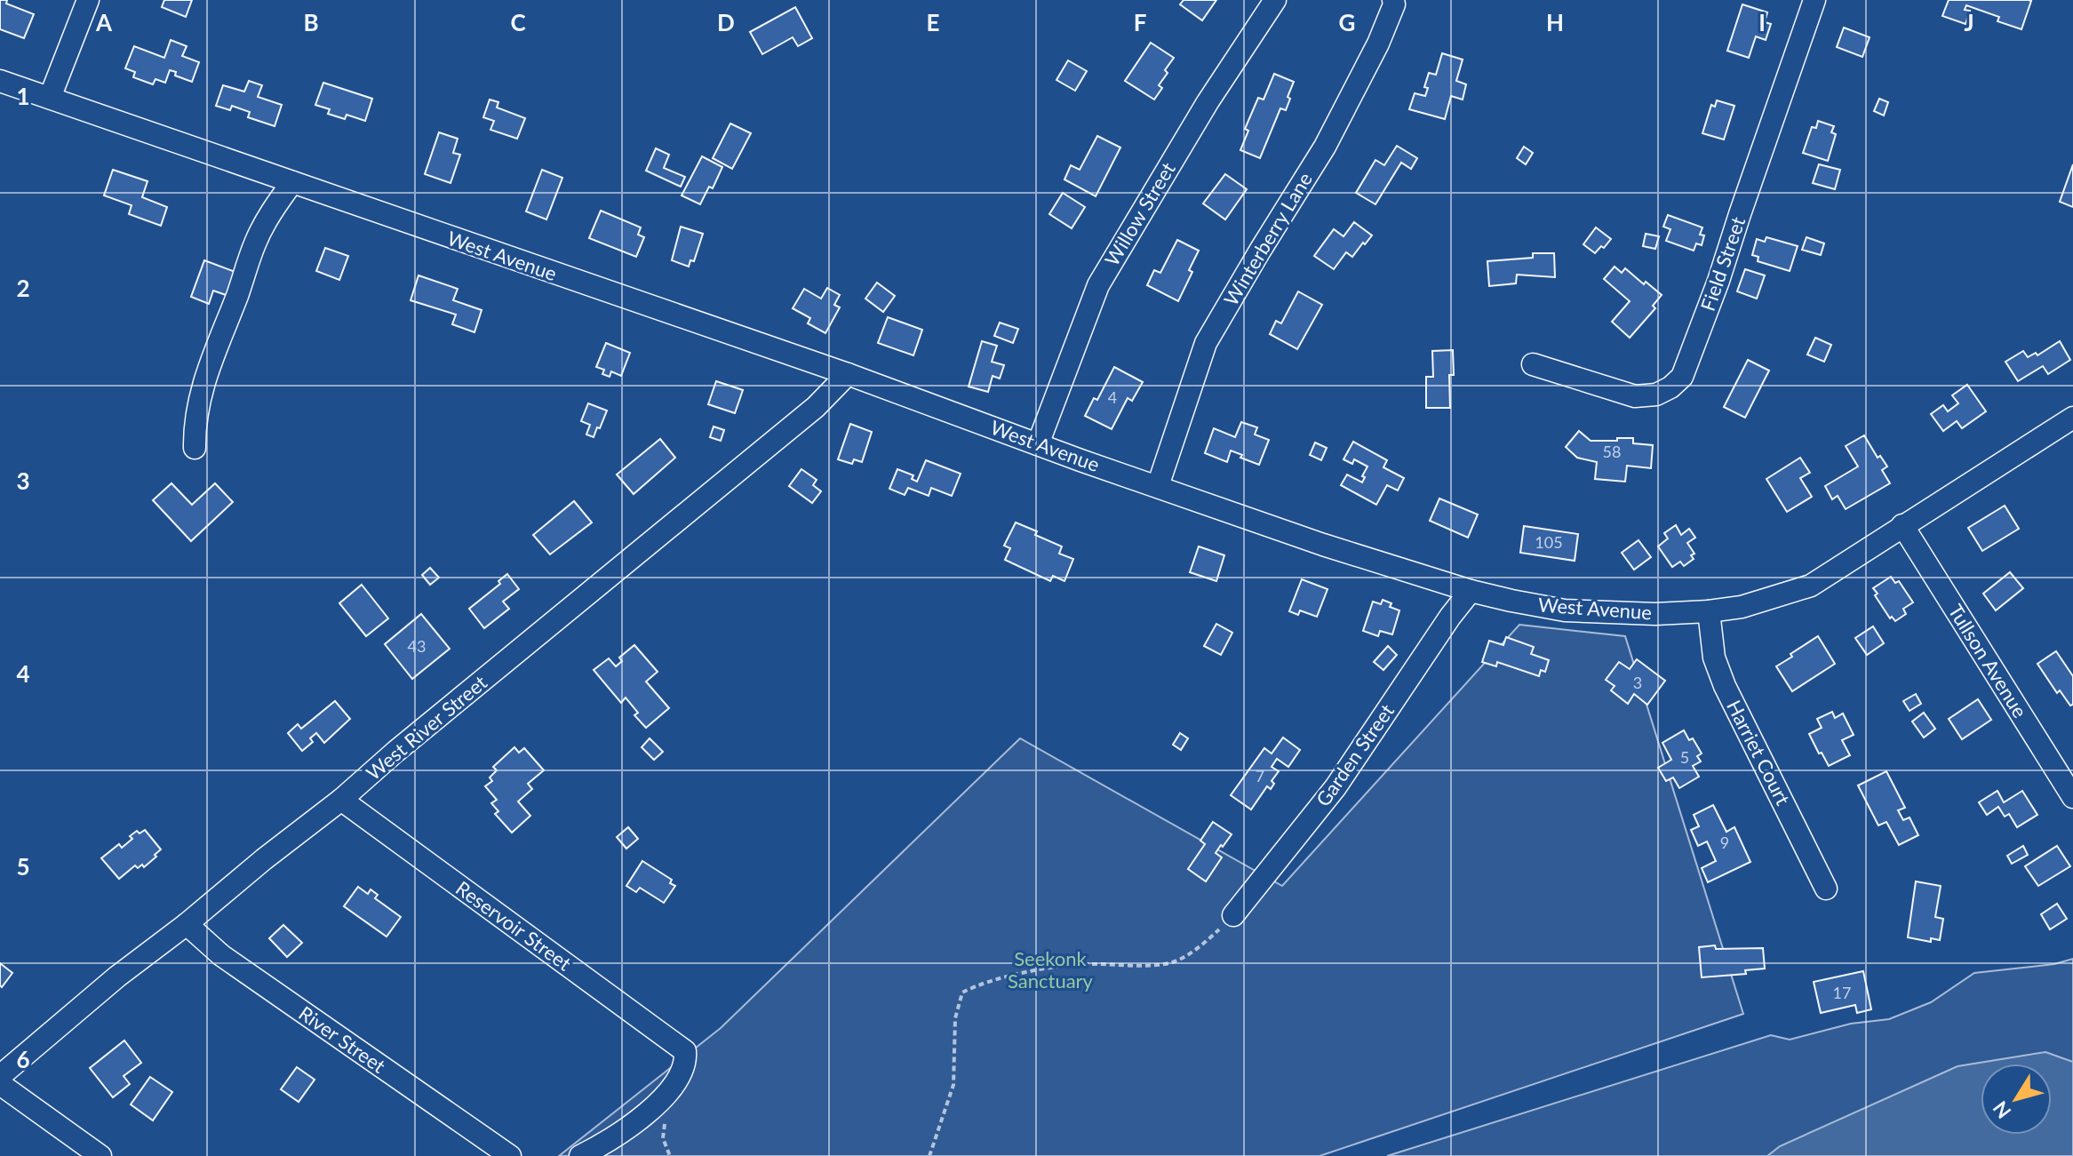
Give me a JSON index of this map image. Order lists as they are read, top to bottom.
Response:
{
  "streets": {
    "street": [
      "Willow Street",
      "Winterberry Lane",
      "West Avenue",
      "Field Street",
      "Tullson Avenue",
      "West River Street",
      "Harriet Court",
      "Garden Street",
      "Reservoir Street",
      "River Street"
    ]
  },
  "crossings": [
    ["Willow Street", "West Avenue"],
    ["Winterberry Lane", "West Avenue"],
    ["West Avenue", "Tullson Avenue"],
    ["West Avenue", "West River Street"],
    ["West Avenue", "Harriet Court"],
    ["West Avenue", "Garden Street"],
    ["West River Street", "Reservoir Street"],
    ["West River Street", "River Street"]
  ],
  "parks": ["Seekonk Sanctuary"],
  "house_numbers": [
    "4",
    "58",
    "105",
    "43",
    "3",
    "5",
    "7",
    "9",
    "17"
  ],
  "north": "bottom left",
  "grid": {
    "columns": [
      "A",
      "B",
      "C",
      "D",
      "E",
      "F",
      "G",
      "H",
      "I",
      "J"
    ],
    "rows": [
      "1",
      "2",
      "3",
      "4",
      "5",
      "6"
    ]
  }
}
